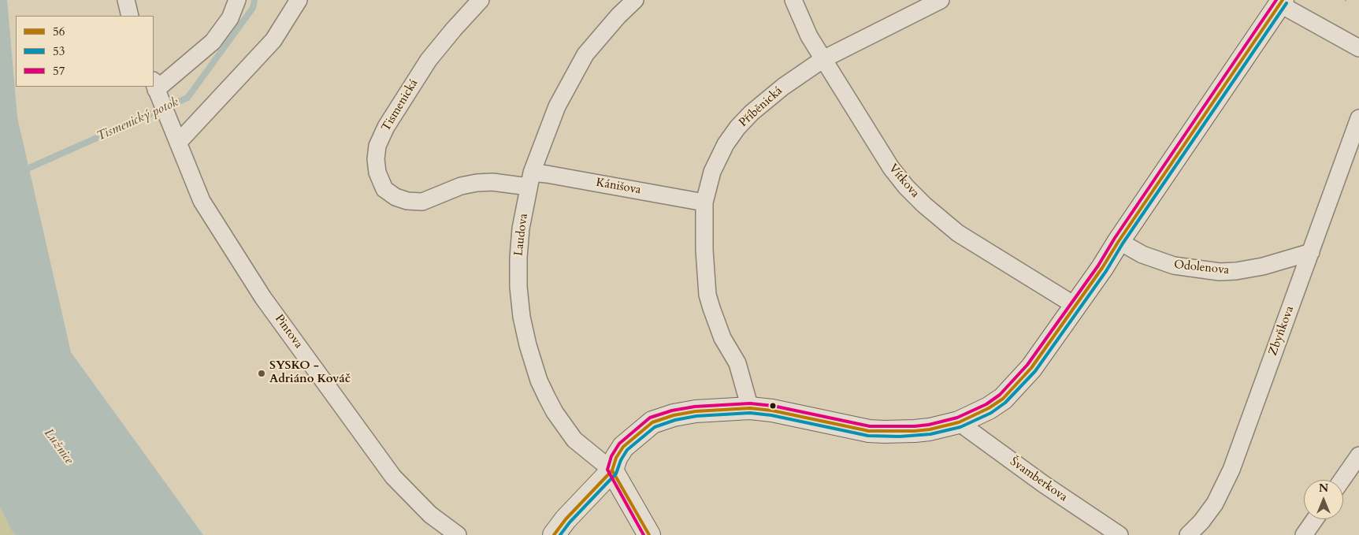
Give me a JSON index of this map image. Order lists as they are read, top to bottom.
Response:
{
  "streets": {
    "street": [
      "Tismenická",
      "Příběnická",
      "Vítkova",
      "Kánišova",
      "Laudova",
      "Odolenova",
      "Zbyňkova",
      "Pintova",
      "Švamberkova"
    ]
  },
  "crossings": [
    ["Tismenická", "Kánišova"],
    ["Příběnická", "Vítkova"],
    ["Příběnická", "Kánišova"],
    ["Kánišova", "Laudova"],
    ["Odolenova", "Zbyňkova"]
  ],
  "water": ["Tismenický potok", "Lužnice"],
  "places": ["SYSKO - Adriáno Kováč"],
  "lines": ["transit line 56", "transit line 57", "transit line 53"],
  "legend": ["56", "53", "57"],
  "north": "top"
}
